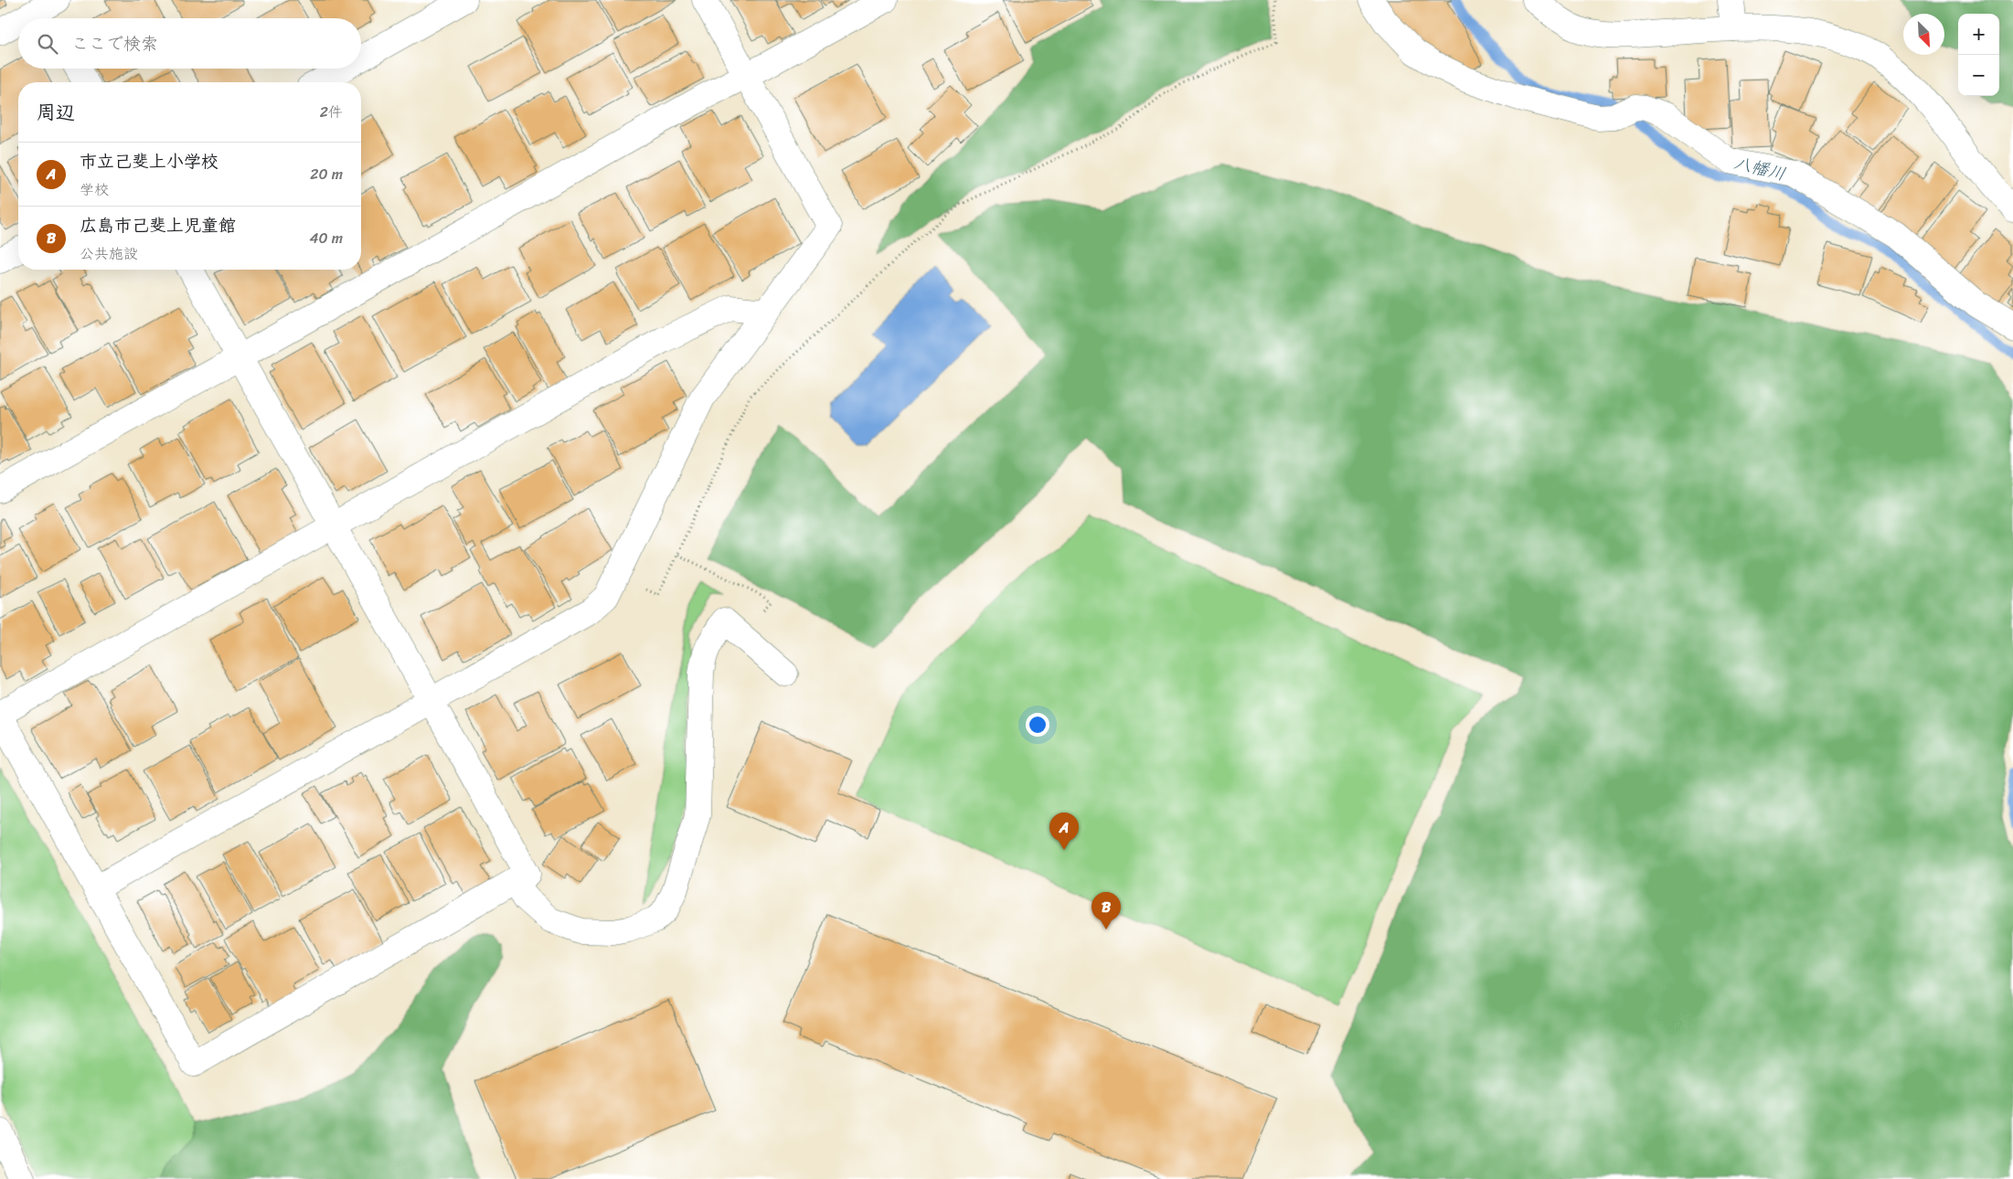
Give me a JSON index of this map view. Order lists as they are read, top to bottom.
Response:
{
  "water": ["八幡川"],
  "north": "bottom right",
  "page": {
    "map_buttons": ["+", "−"],
    "search": "ここで検索",
    "heading": ["周辺", "2件"],
    "list": [
      {
        "mark": "A",
        "name": "市立己斐上小学校",
        "note": "学校",
        "value": "20 m"
      },
      {
        "mark": "B",
        "name": "広島市己斐上児童館",
        "note": "公共施設",
        "value": "40 m"
      }
    ],
    "pins": ["A", "B"]
  }
}
